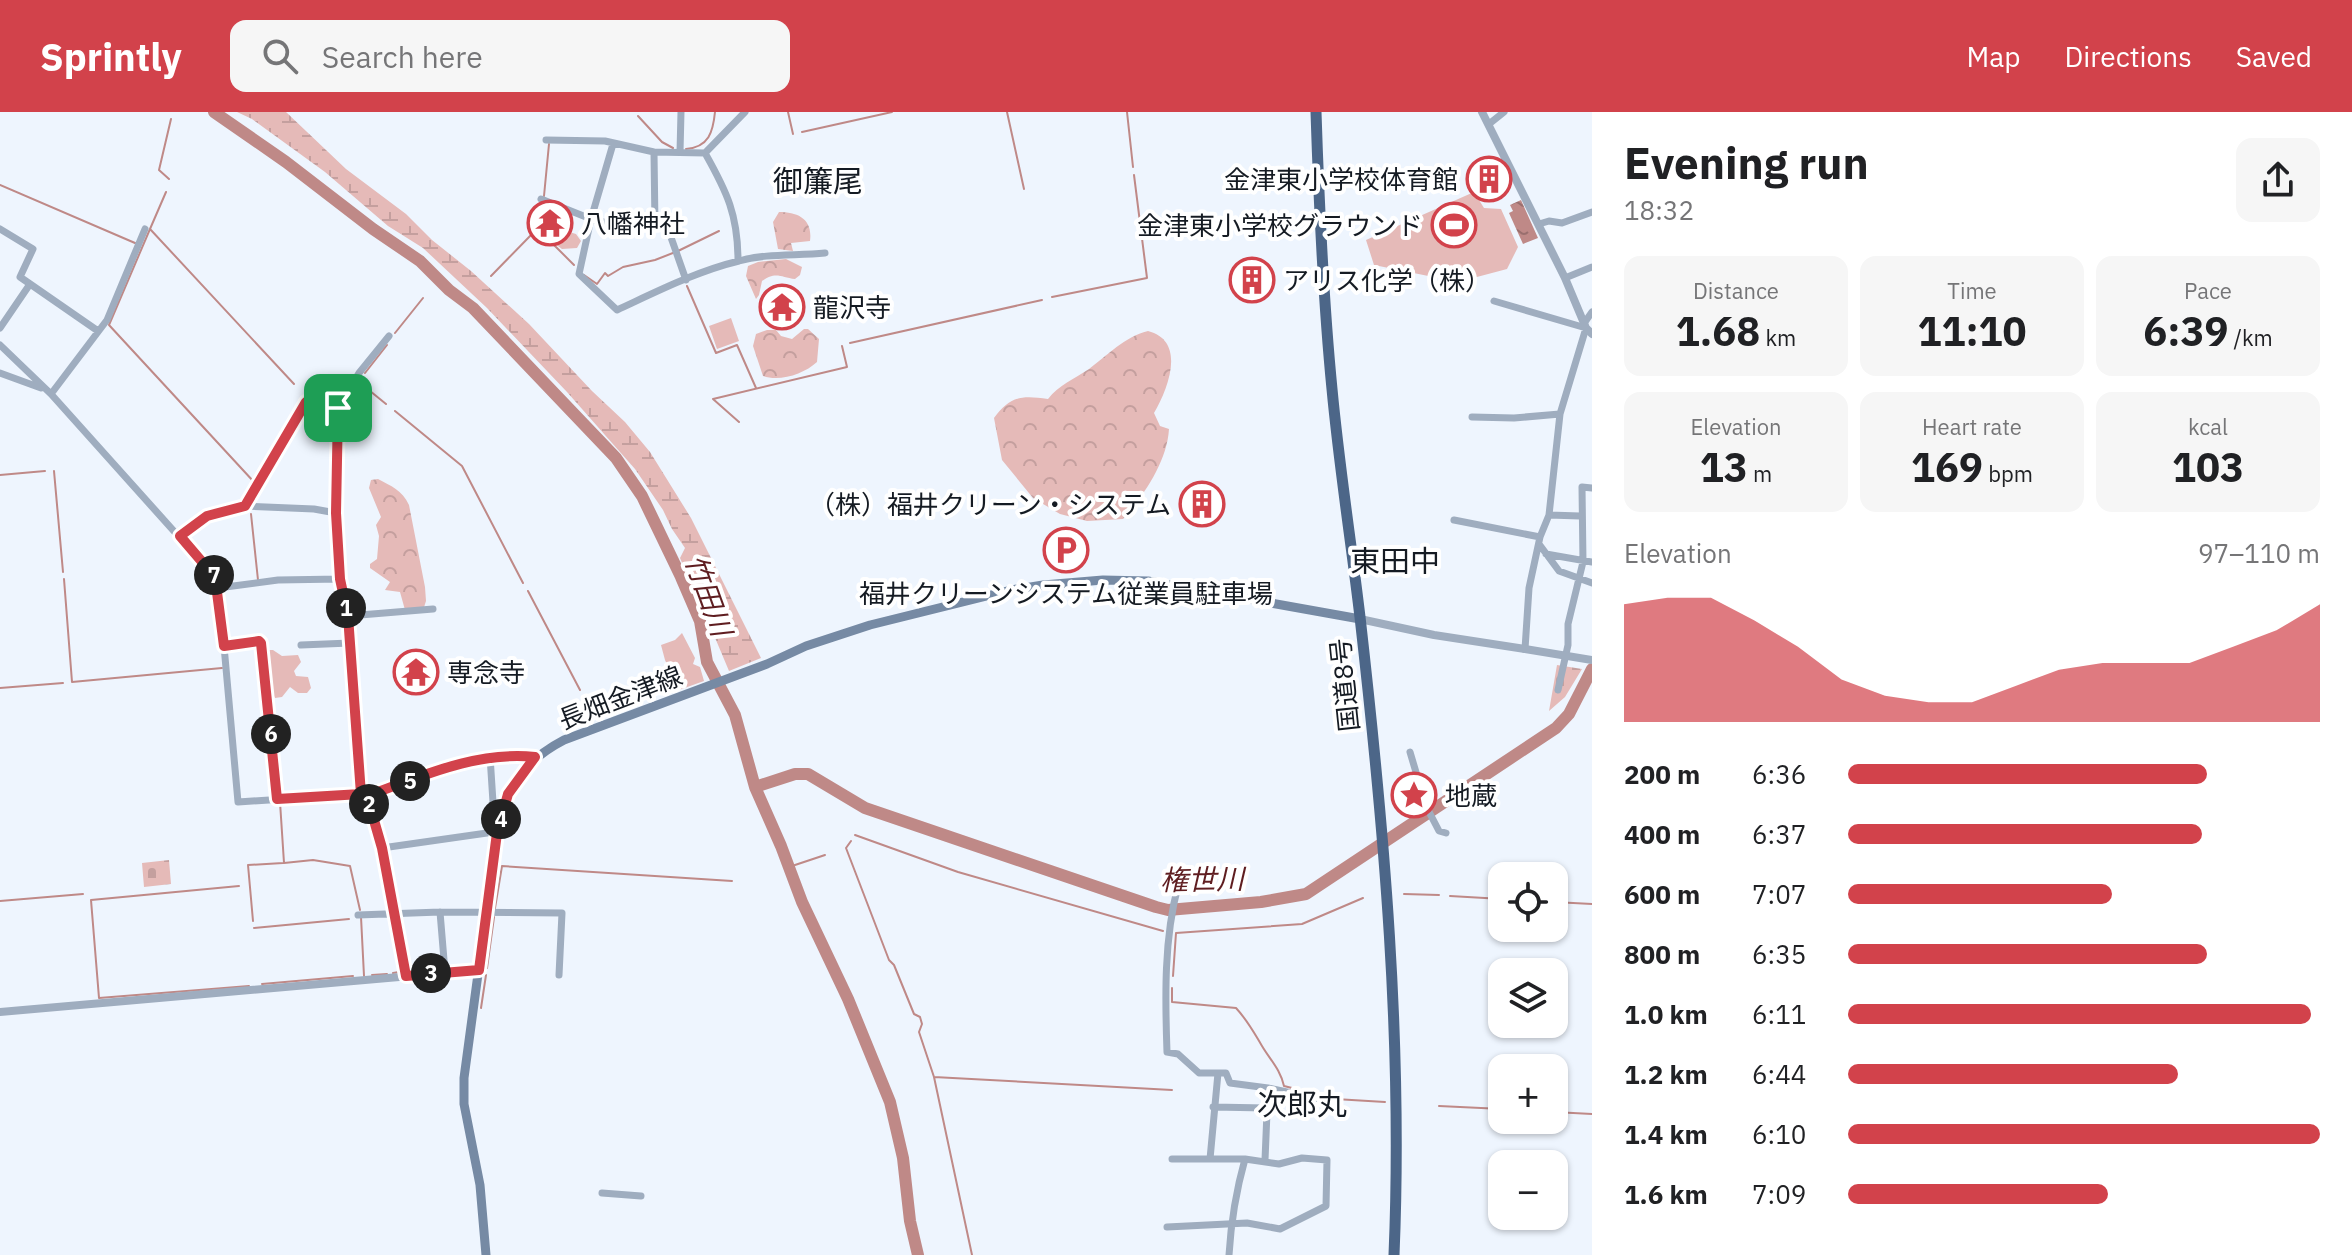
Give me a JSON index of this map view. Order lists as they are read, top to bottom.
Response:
{
  "streets": {
    "highway": ["国道8号"],
    "main road": ["長畑金津線"]
  },
  "crossings": [
    ["国道8号", "長畑金津線"]
  ],
  "districts": ["御簾尾", "東田中", "次郎丸"],
  "water": ["竹田川", "権世川"],
  "places": {
    "building": ["金津東小学校体育館", "アリス化学（株）", "（株）福井クリーン・システム"],
    "temple": ["八幡神社", "龍沢寺", "専念寺"],
    "sports": ["金津東小学校グラウンド"],
    "parking": ["福井クリーンシステム従業員駐車場"],
    "place": ["地蔵"]
  },
  "page": {
    "header": "Sprintly",
    "search": "Search here",
    "nav": ["Map", "Directions", "Saved"],
    "heading": ["Evening run", "18:32"],
    "stats": [
      ["Distance", "1.68 km"],
      ["Time", "11:10"],
      ["Pace", "6:39 /km"],
      ["Elevation", "13 m"],
      ["Heart rate", "169 bpm"],
      ["kcal", "103"]
    ],
    "chart": ["Elevation", "97–110 m"],
    "pins": [
      "7",
      "1",
      "6",
      "5",
      "2",
      "4",
      "3"
    ],
    "list": [
      {
        "name": "200 m",
        "note": "6:36"
      },
      {
        "name": "400 m",
        "note": "6:37"
      },
      {
        "name": "600 m",
        "note": "7:07"
      },
      {
        "name": "800 m",
        "note": "6:35"
      },
      {
        "name": "1.0 km",
        "note": "6:11"
      },
      {
        "name": "1.2 km",
        "note": "6:44"
      },
      {
        "name": "1.4 km",
        "note": "6:10"
      },
      {
        "name": "1.6 km",
        "note": "7:09"
      }
    ],
    "map_buttons": ["+", "−"]
  }
}
